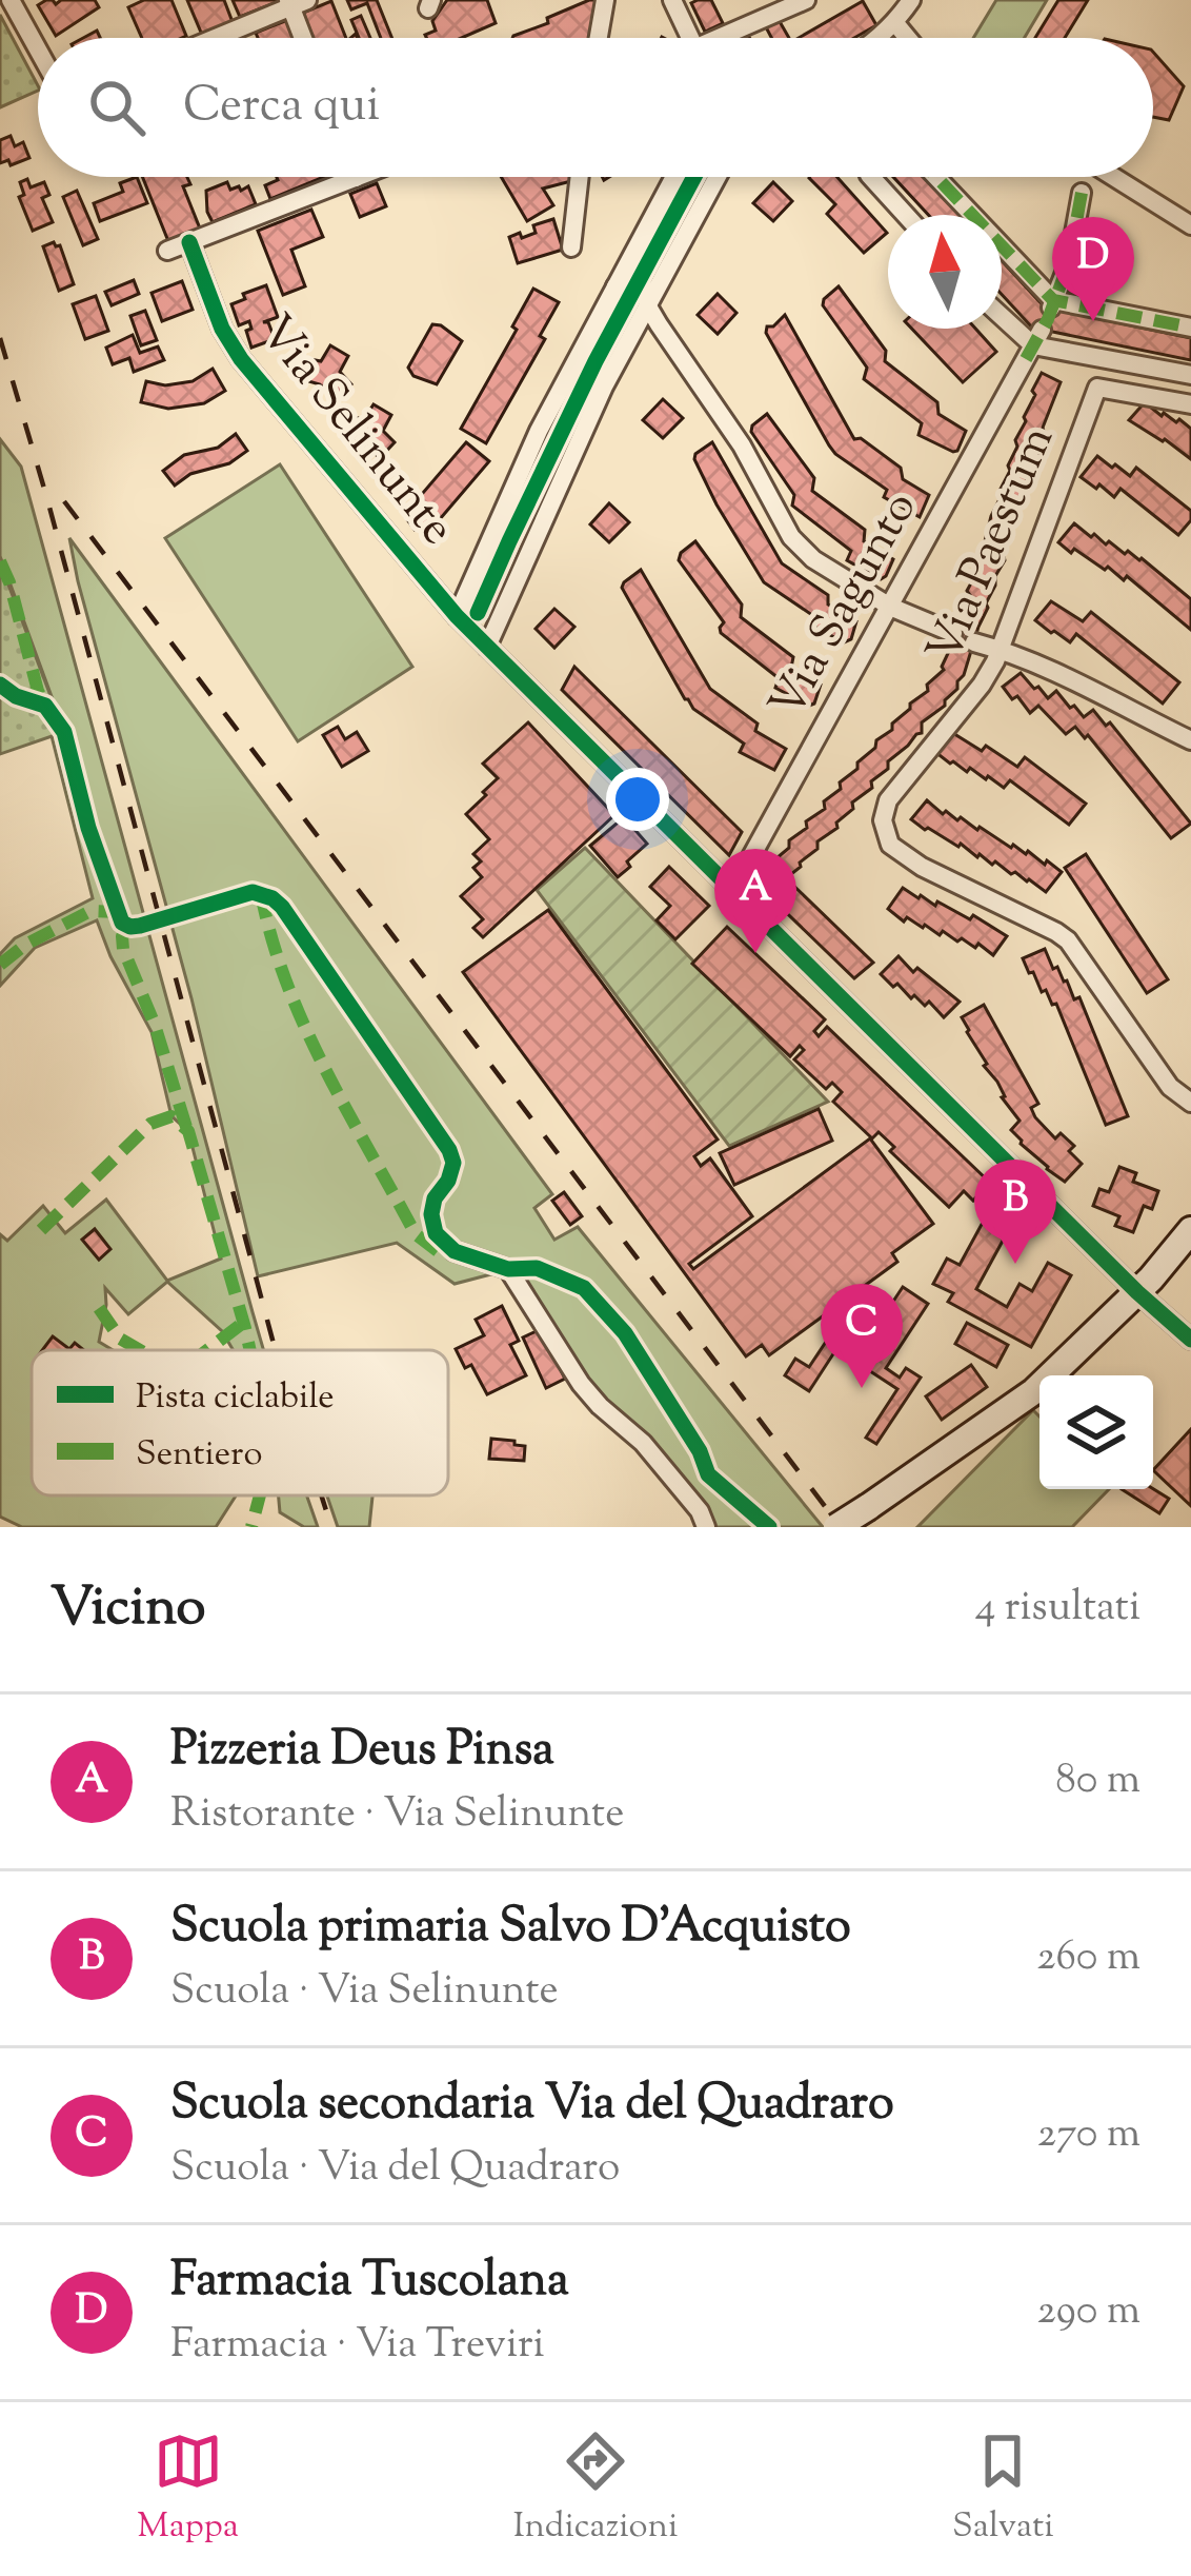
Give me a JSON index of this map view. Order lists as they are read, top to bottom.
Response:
{
  "streets": {
    "street": ["Via Selinunte", "Via Paestum", "Via Sagunto"]
  },
  "crossings": [
    ["Via Selinunte", "Via Sagunto"]
  ],
  "legend": ["Pista ciclabile", "Sentiero"],
  "north": "top",
  "page": {
    "search": "Cerca qui",
    "pins": [
      "D",
      "A",
      "B",
      "C"
    ],
    "heading": ["Vicino", "4 risultati"],
    "list": [
      {
        "mark": "A",
        "name": "Pizzeria Deus Pinsa",
        "note": "Ristorante · Via Selinunte",
        "value": "80 m"
      },
      {
        "mark": "B",
        "name": "Scuola primaria Salvo D'Acquisto",
        "note": "Scuola · Via Selinunte",
        "value": "260 m"
      },
      {
        "mark": "C",
        "name": "Scuola secondaria Via del Quadraro",
        "note": "Scuola · Via del Quadraro",
        "value": "270 m"
      },
      {
        "mark": "D",
        "name": "Farmacia Tuscolana",
        "note": "Farmacia · Via Treviri",
        "value": "290 m"
      }
    ],
    "nav": ["Mappa", "Indicazioni", "Salvati"]
  }
}
